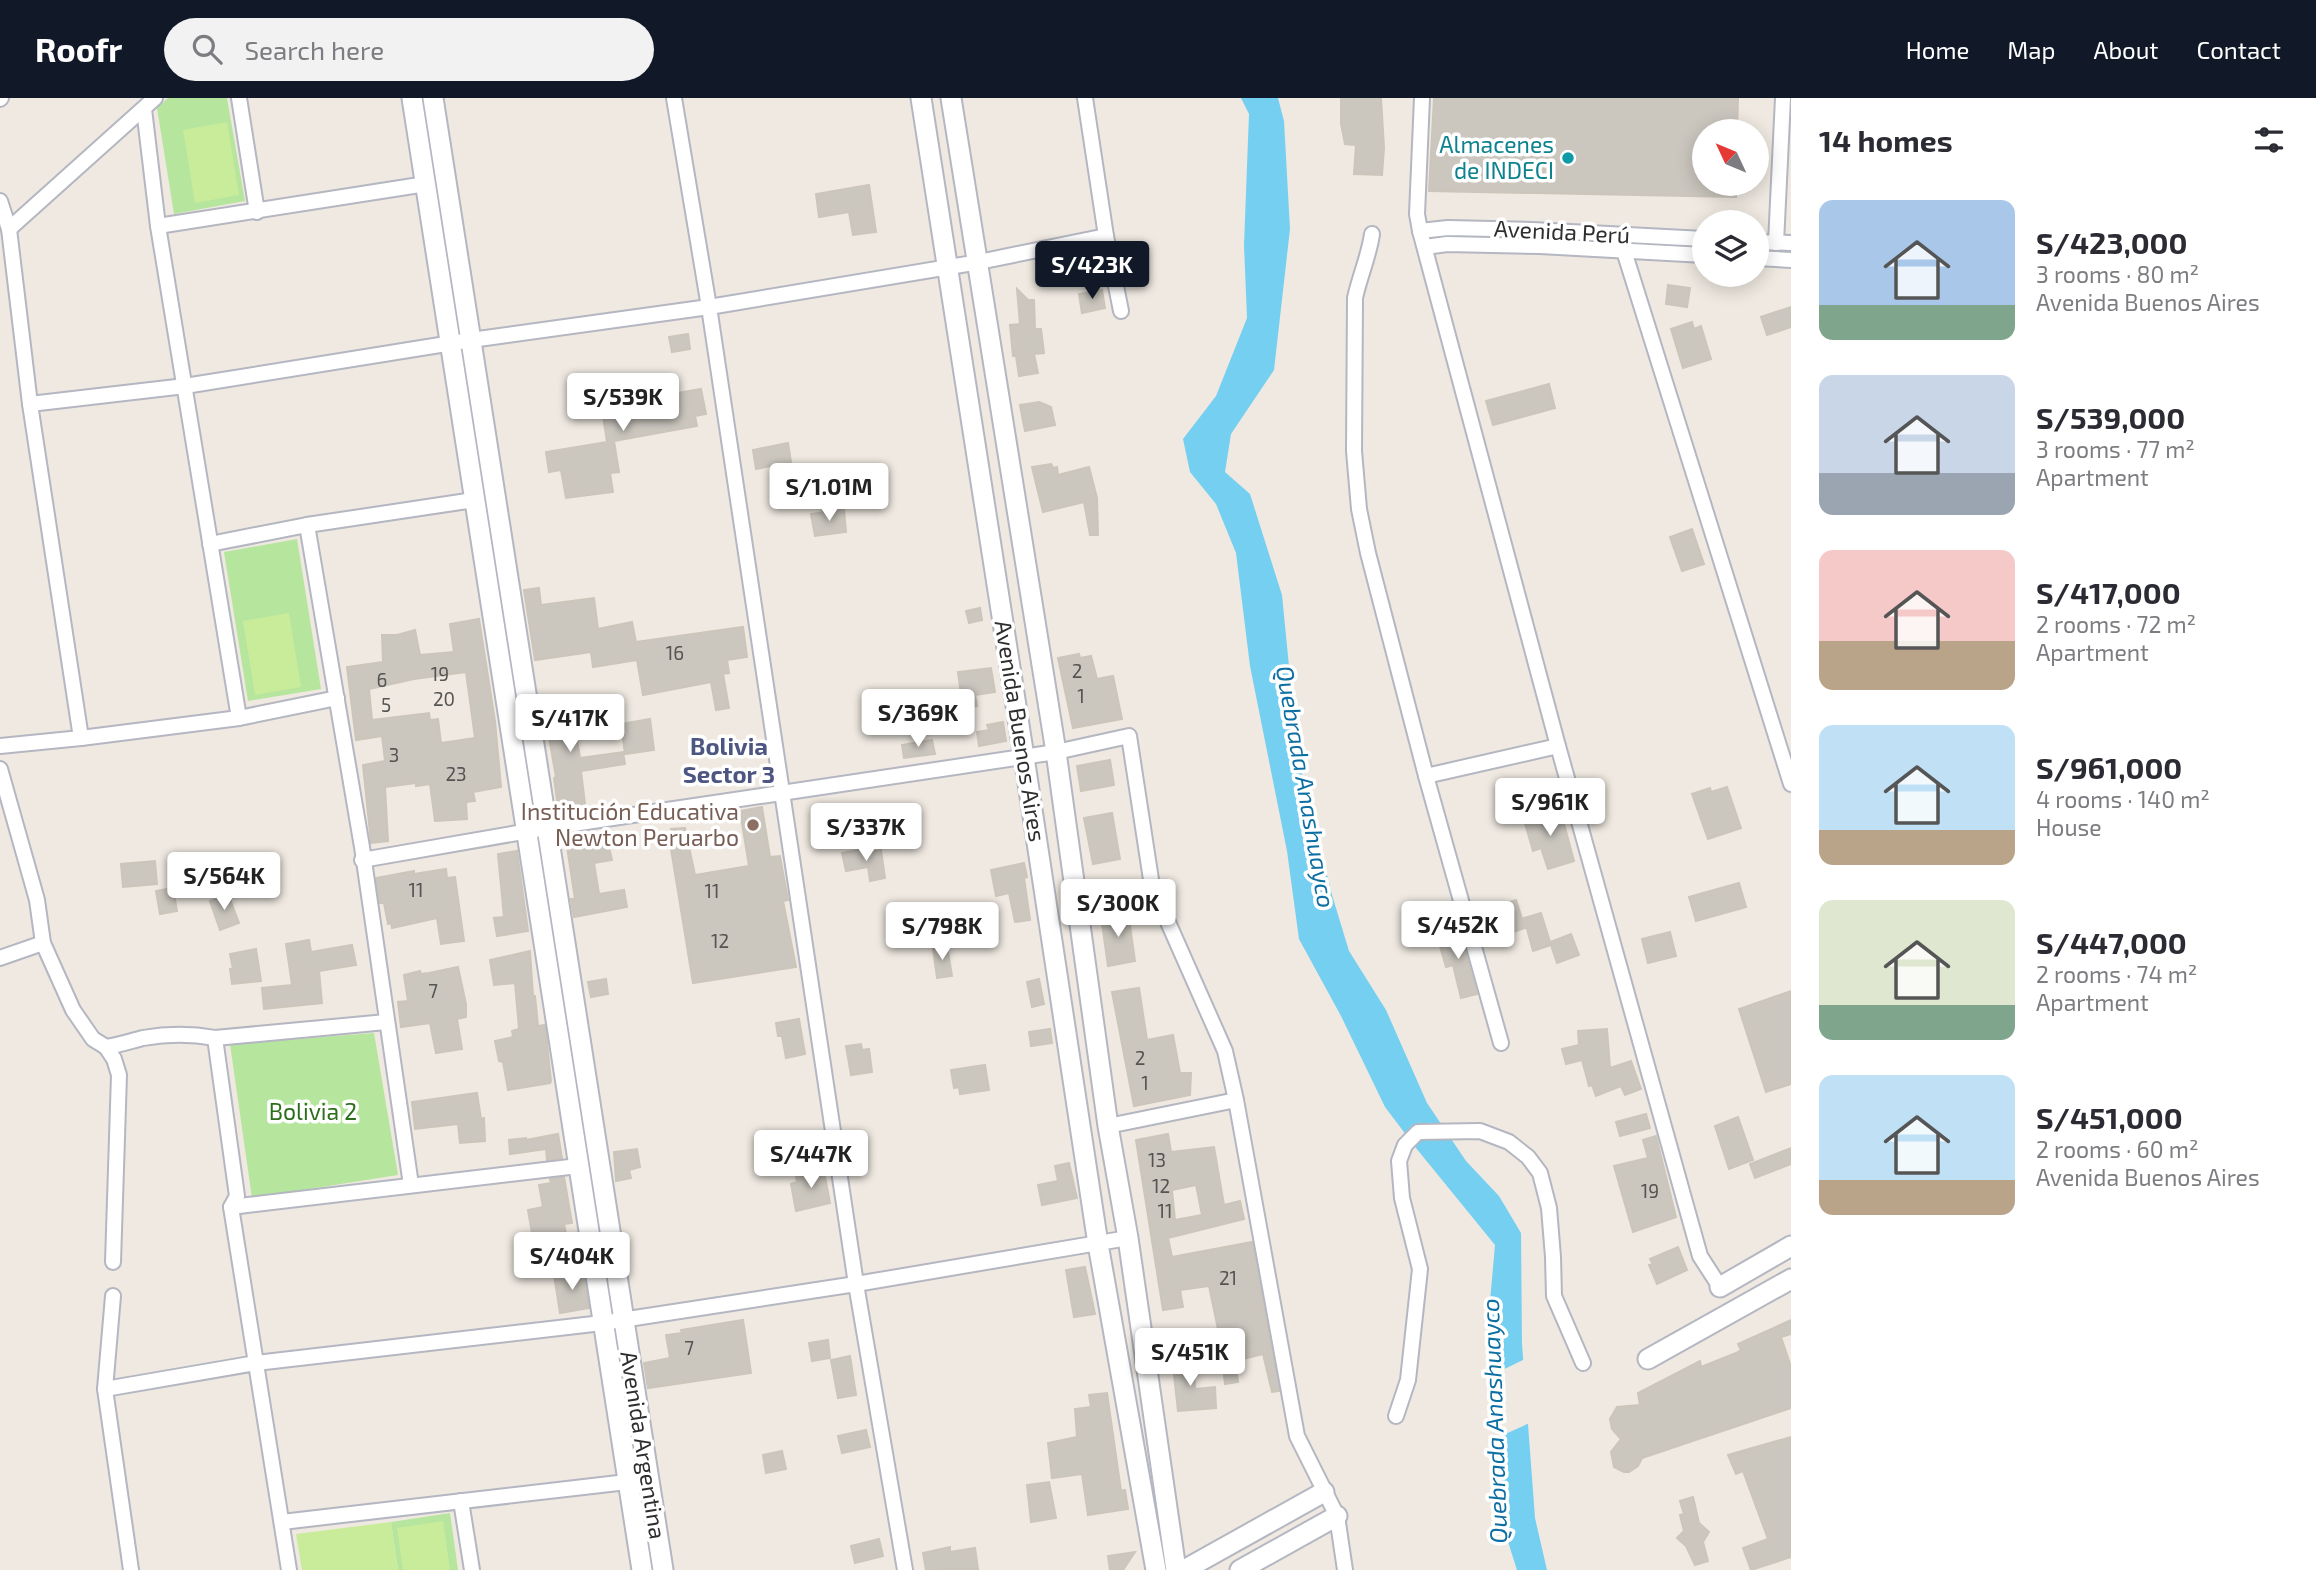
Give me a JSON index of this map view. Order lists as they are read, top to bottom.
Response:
{
  "streets": {
    "main road": ["Avenida Buenos Aires", "Avenida Argentina"],
    "street": ["Avenida Perú"]
  },
  "districts": ["Bolivia Sector 3"],
  "water": ["Quebrada Anashuayco"],
  "parks": ["Bolivia 2"],
  "places": ["Almacenes de INDECI", "Institución Educativa Newton Peruarbo"],
  "house_numbers": [
    "16",
    "2",
    "19",
    "6",
    "1",
    "20",
    "5",
    "3",
    "23",
    "11",
    "11",
    "12",
    "7",
    "2",
    "1",
    "13",
    "12",
    "19",
    "11",
    "21",
    "7"
  ],
  "north": "top left",
  "page": {
    "header": "Roofr",
    "search": "Search here",
    "nav": [
      "Home",
      "Map",
      "About",
      "Contact"
    ],
    "heading": "14 homes",
    "list": [
      {
        "name": "S/423,000",
        "note": "3 rooms · 80 m² · Avenida Buenos Aires"
      },
      {
        "name": "S/539,000",
        "note": "3 rooms · 77 m² · Apartment"
      },
      {
        "name": "S/417,000",
        "note": "2 rooms · 72 m² · Apartment"
      },
      {
        "name": "S/961,000",
        "note": "4 rooms · 140 m² · House"
      },
      {
        "name": "S/447,000",
        "note": "2 rooms · 74 m² · Apartment"
      },
      {
        "name": "S/451,000",
        "note": "2 rooms · 60 m² · Avenida Buenos Aires"
      }
    ],
    "price": [
      "S/423K",
      "S/539K",
      "S/1.01M",
      "S/369K",
      "S/417K",
      "S/961K",
      "S/337K",
      "S/564K",
      "S/300K",
      "S/452K",
      "S/798K",
      "S/447K",
      "S/404K",
      "S/451K"
    ]
  }
}
